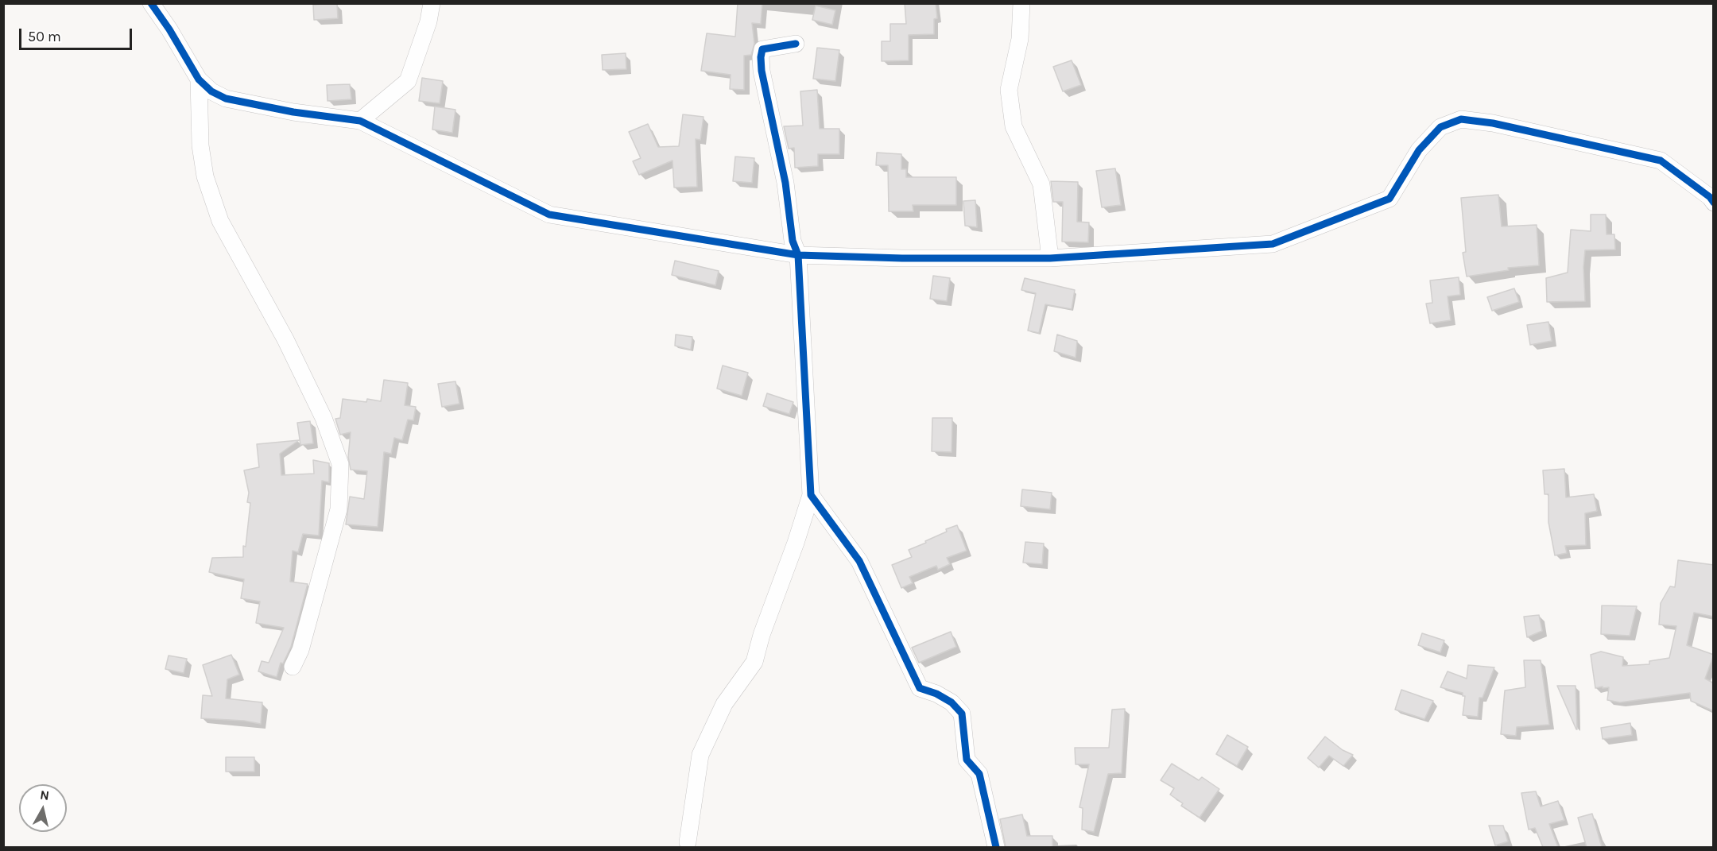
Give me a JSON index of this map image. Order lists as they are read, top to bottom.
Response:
{
  "scale_bar": "50 m",
  "north": "top"
}
